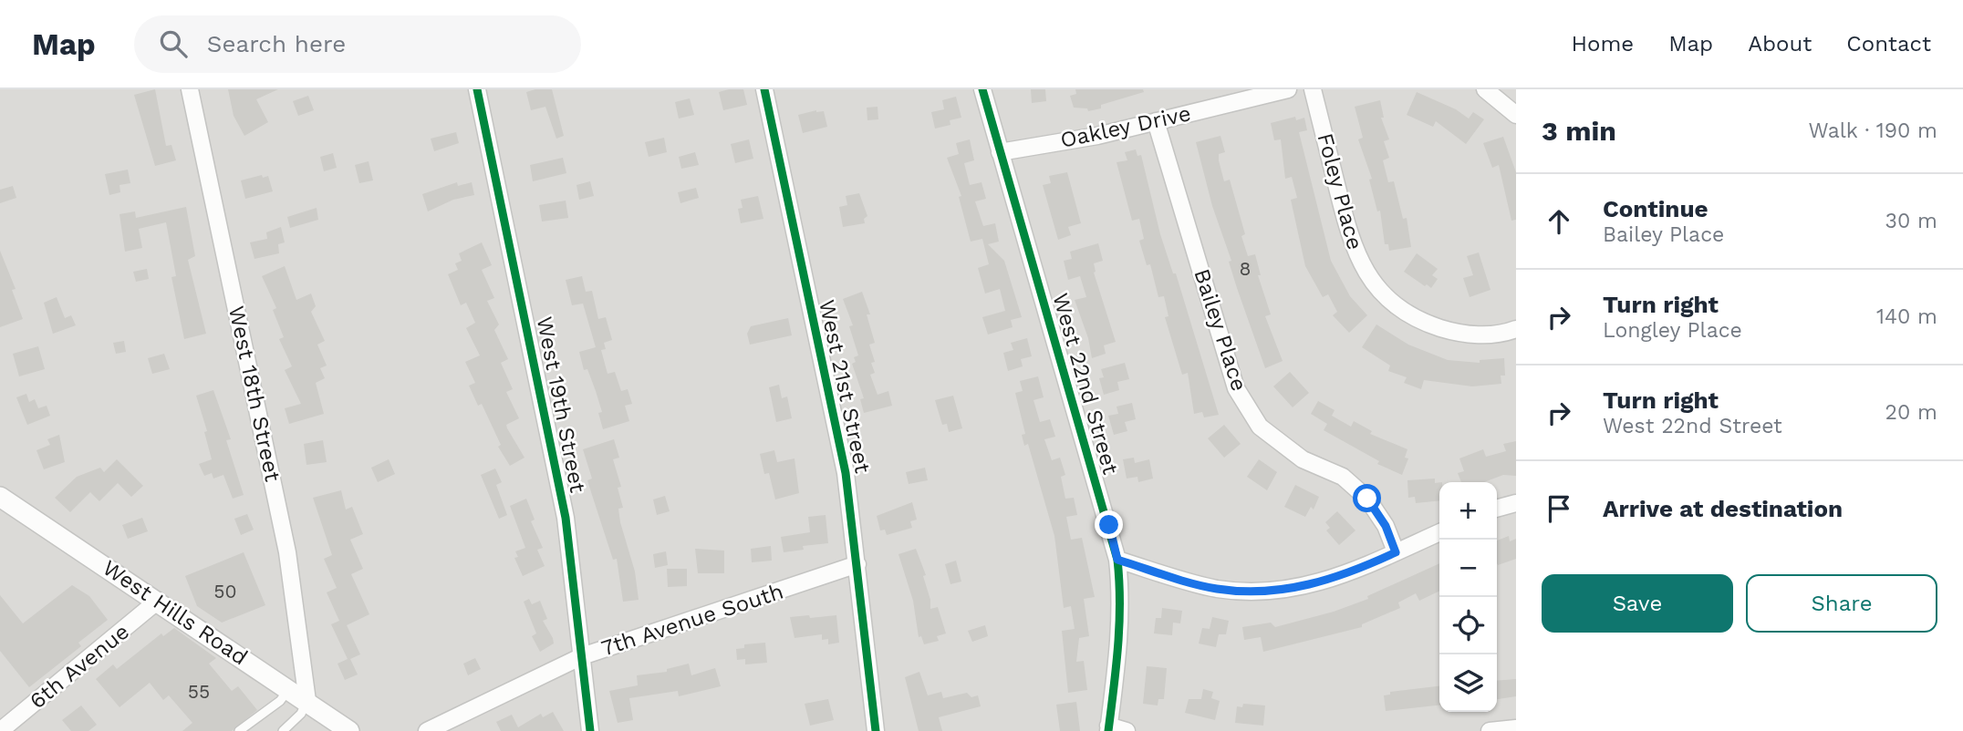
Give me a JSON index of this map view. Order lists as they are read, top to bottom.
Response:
{
  "streets": {
    "street": [
      "Oakley Drive",
      "Foley Place",
      "Bailey Place",
      "West 22nd Street",
      "West 21st Street",
      "West 18th Street",
      "West 19th Street",
      "West Hills Road",
      "7th Avenue South",
      "6th Avenue"
    ]
  },
  "crossings": [
    ["Oakley Drive", "Bailey Place"],
    ["Oakley Drive", "West 22nd Street"],
    ["West 21st Street", "7th Avenue South"],
    ["West 18th Street", "West Hills Road"],
    ["West 19th Street", "7th Avenue South"],
    ["West Hills Road", "6th Avenue"]
  ],
  "house_numbers": ["8", "50", "55"],
  "page": {
    "header": "Map",
    "search": "Search here",
    "nav": [
      "Home",
      "Map",
      "About",
      "Contact"
    ],
    "heading": ["3 min", "Walk · 190 m"],
    "list": [
      ["Continue", "Bailey Place", "30 m"],
      ["Turn right", "Longley Place", "140 m"],
      ["Turn right", "West 22nd Street", "20 m"],
      "Arrive at destination"
    ],
    "map_buttons": ["+", "−"],
    "buttons": ["Save", "Share"]
  }
}
